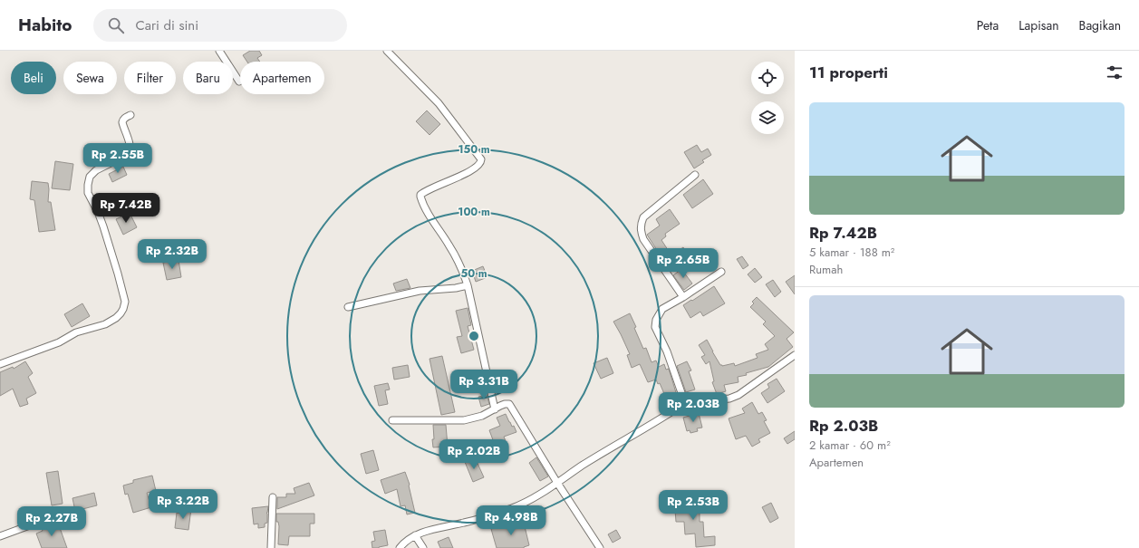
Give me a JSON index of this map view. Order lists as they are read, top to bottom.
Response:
{
  "page": {
    "header": "Habito",
    "search": "Cari di sini",
    "nav": ["Peta", "Lapisan", "Bagikan"],
    "heading": "11 properti",
    "chip": [
      "Beli",
      "Sewa",
      "Filter",
      "Baru",
      "Apartemen"
    ],
    "list": [
      {
        "name": "Rp 7.42B",
        "note": "5 kamar · 188 m² · Rumah"
      },
      {
        "name": "Rp 2.03B",
        "note": "2 kamar · 60 m² · Apartemen"
      }
    ],
    "price": [
      "Rp 2.55B",
      "Rp 7.42B",
      "Rp 2.32B",
      "Rp 2.65B",
      "Rp 3.31B",
      "Rp 2.03B",
      "Rp 2.02B",
      "Rp 3.22B",
      "Rp 2.53B",
      "Rp 4.98B",
      "Rp 2.27B"
    ]
  },
  "rings": ["150 m", "100 m", "50 m"]
}
